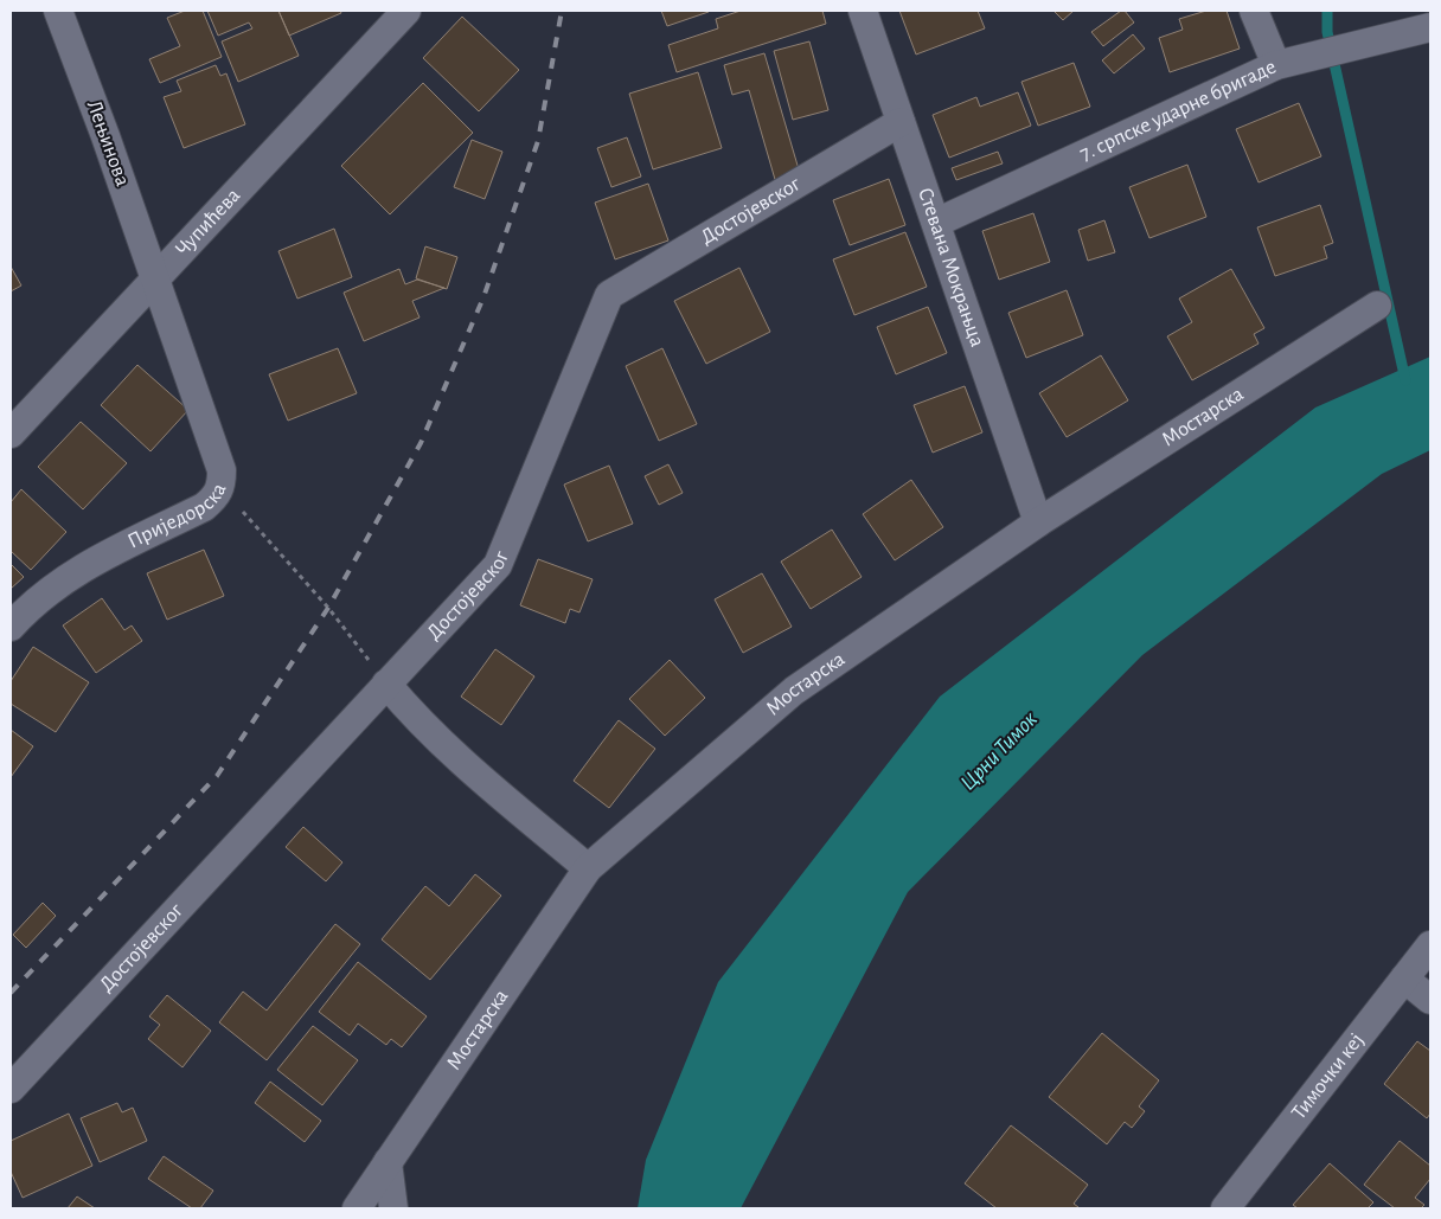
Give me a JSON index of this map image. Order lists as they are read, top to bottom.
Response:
{
  "streets": {
    "street": [
      "7. српске ударне бригаде",
      "Лењинова",
      "Достојевског",
      "Чупићева",
      "Стевана Мокрањца",
      "Мостарска",
      "Приједорска",
      "Тимочки кеј"
    ]
  },
  "crossings": [
    ["7. српске ударне бригаде", "Стевана Мокрањца"],
    ["Лењинова", "Чупићева"],
    ["Лењинова", "Приједорска"],
    ["Достојевског", "Стевана Мокрањца"],
    ["Чупићева", "Приједорска"],
    ["Стевана Мокрањца", "Мостарска"]
  ],
  "water": ["Црни Тимок"]
}
